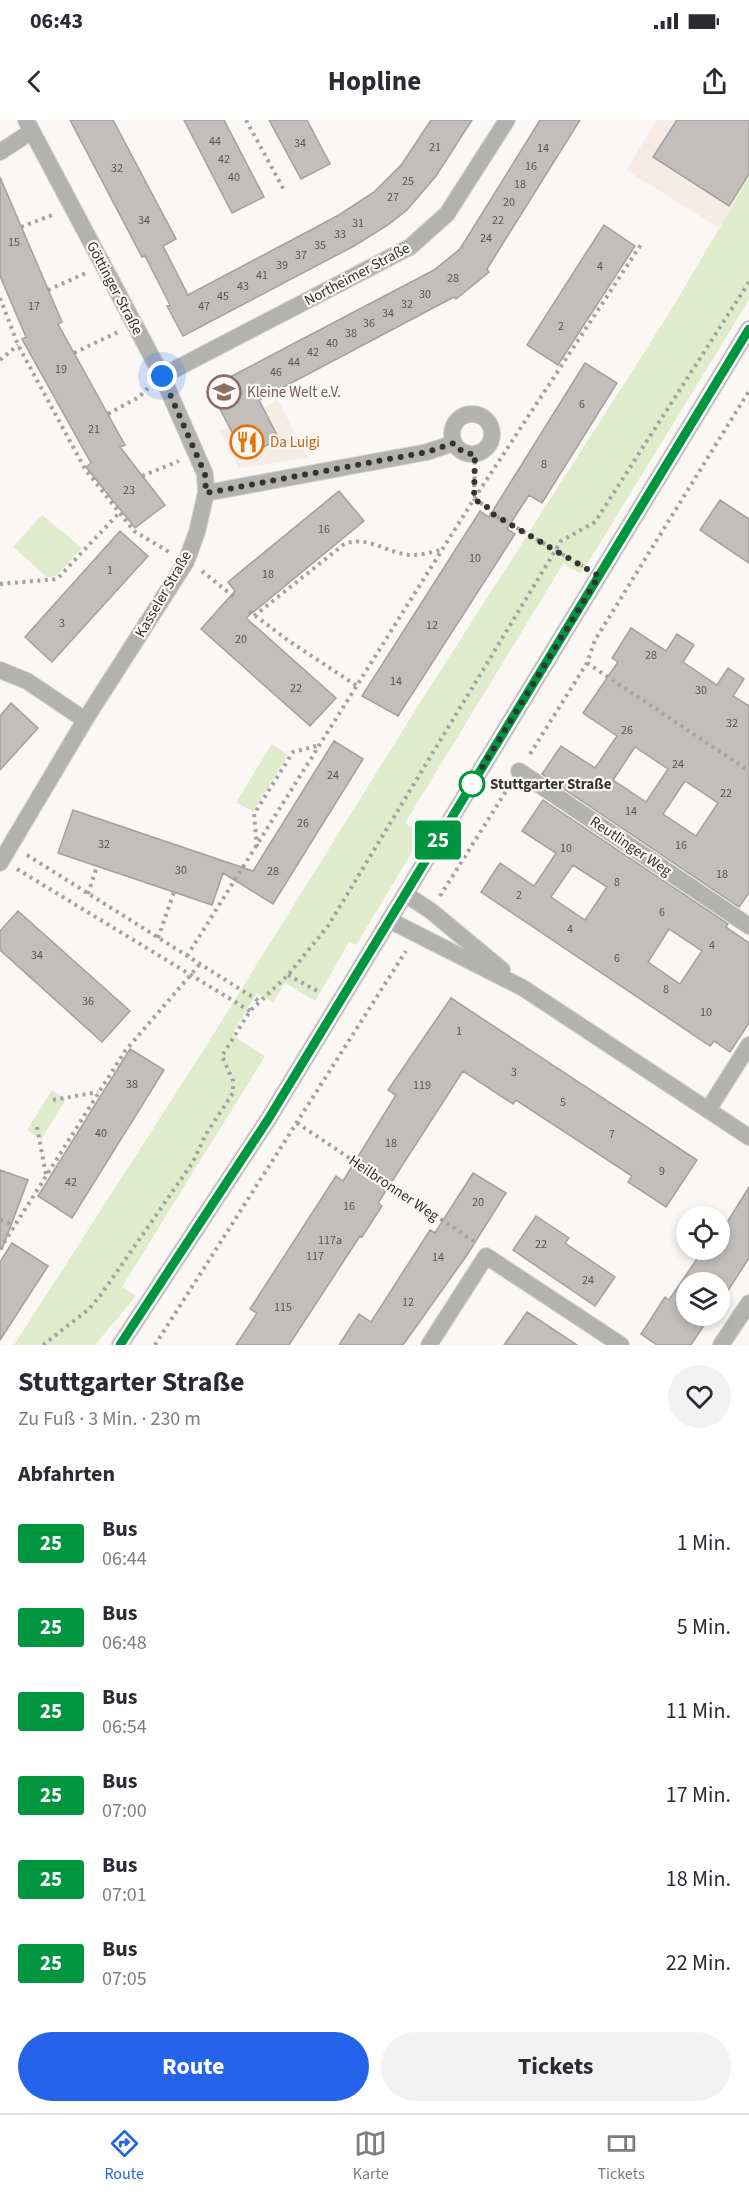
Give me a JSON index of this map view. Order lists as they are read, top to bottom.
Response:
{
  "streets": {
    "street": [
      "Northeimer Straße",
      "Göttinger Straße",
      "Kasseler Straße",
      "Reutlinger Weg"
    ],
    "path": ["Heilbronner Weg"]
  },
  "crossings": [
    ["Northeimer Straße", "Göttinger Straße"],
    ["Göttinger Straße", "Kasseler Straße"]
  ],
  "places": {
    "school or university": ["Kleine Welt e.V."],
    "restaurant": ["Da Luigi"],
    "other": ["Stuttgarter Straße"]
  },
  "lines": ["bus line 25"],
  "house_numbers": [
    "44",
    "34",
    "21",
    "14",
    "42",
    "16",
    "32",
    "40",
    "25",
    "18",
    "27",
    "20",
    "34",
    "22",
    "31",
    "33",
    "24",
    "15",
    "35",
    "37",
    "39",
    "4",
    "41",
    "28",
    "43",
    "30",
    "45",
    "32",
    "17",
    "47",
    "34",
    "36",
    "2",
    "38",
    "40",
    "42",
    "44",
    "19",
    "46",
    "6",
    "21",
    "8",
    "23",
    "16",
    "10",
    "1",
    "18",
    "3",
    "12",
    "20",
    "28",
    "14",
    "22",
    "30",
    "32",
    "26",
    "24",
    "24",
    "22",
    "14",
    "26",
    "32",
    "16",
    "10",
    "30",
    "28",
    "18",
    "8",
    "2",
    "6",
    "4",
    "4",
    "34",
    "6",
    "8",
    "36",
    "10",
    "1",
    "3",
    "38",
    "119",
    "5",
    "40",
    "7",
    "18",
    "9",
    "42",
    "20",
    "16",
    "117a",
    "22",
    "117",
    "14",
    "24",
    "12",
    "115"
  ],
  "page": {
    "status": "06:43",
    "header": "Hopline",
    "on_map": "25",
    "heading": [
      ["Stuttgarter Straße", "Zu Fuß · 3 Min. · 230 m"],
      "Abfahrten"
    ],
    "list": [
      {
        "mark": "25",
        "name": "Bus",
        "note": "06:44",
        "value": "1 Min."
      },
      {
        "mark": "25",
        "name": "Bus",
        "note": "06:48",
        "value": "5 Min."
      },
      {
        "mark": "25",
        "name": "Bus",
        "note": "06:54",
        "value": "11 Min."
      },
      {
        "mark": "25",
        "name": "Bus",
        "note": "07:00",
        "value": "17 Min."
      },
      {
        "mark": "25",
        "name": "Bus",
        "note": "07:01",
        "value": "18 Min."
      },
      {
        "mark": "25",
        "name": "Bus",
        "note": "07:05",
        "value": "22 Min."
      }
    ],
    "buttons": ["Route", "Tickets"],
    "tabs": ["Route", "Karte", "Tickets"]
  }
}
